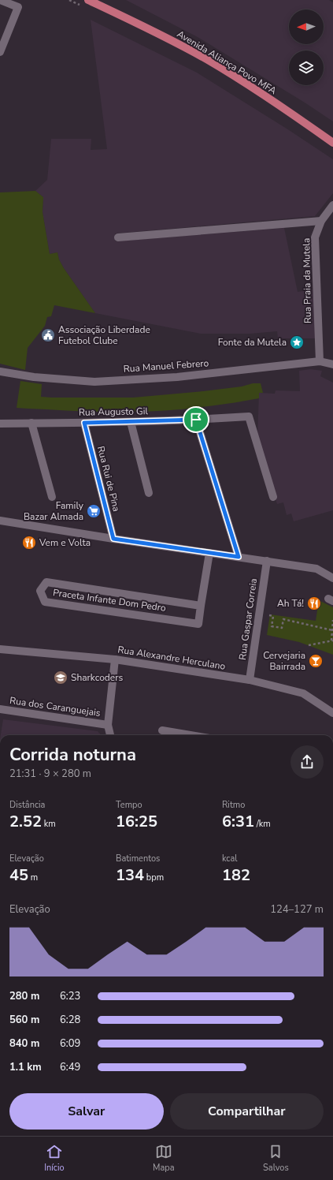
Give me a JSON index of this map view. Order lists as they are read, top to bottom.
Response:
{
  "streets": {
    "main road": ["Avenida Aliança Povo MFA"],
    "street": [
      "Rua Praia da Mutela",
      "Rua Manuel Febrero",
      "Rua Augusto Gil",
      "Rua Rui de Pina",
      "Praceta Infante Dom Pedro",
      "Rua Gaspar Correia",
      "Rua Alexandre Herculano",
      "Rua dos Caranguejais"
    ]
  },
  "crossings": [
    ["Rua Praia da Mutela", "Rua Manuel Febrero"],
    ["Rua Augusto Gil", "Rua Rui de Pina"],
    ["Rua Gaspar Correia", "Rua Alexandre Herculano"]
  ],
  "places": {
    "public building": ["Associação Liberdade Futebol Clube"],
    "place": ["Fonte da Mutela"],
    "supermarket": ["Family Bazar Almada"],
    "restaurant": ["Vem e Volta", "Ah Tá!"],
    "bar": ["Cervejaria Bairrada"],
    "school or university": ["Sharkcoders"]
  },
  "north": "left",
  "page": {
    "heading": ["Corrida noturna", "21:31 · 9 × 280 m"],
    "stats": [
      ["Distância", "2.52 km"],
      ["Tempo", "16:25"],
      ["Ritmo", "6:31 /km"],
      ["Elevação", "45 m"],
      ["Batimentos", "134 bpm"],
      ["kcal", "182"]
    ],
    "chart": ["Elevação", "124–127 m"],
    "list": [
      {
        "name": "280 m",
        "note": "6:23"
      },
      {
        "name": "560 m",
        "note": "6:28"
      },
      {
        "name": "840 m",
        "note": "6:09"
      },
      {
        "name": "1.1 km",
        "note": "6:49"
      }
    ],
    "buttons": ["Salvar", "Compartilhar"],
    "tabs": ["Início", "Mapa", "Salvos"]
  }
}
